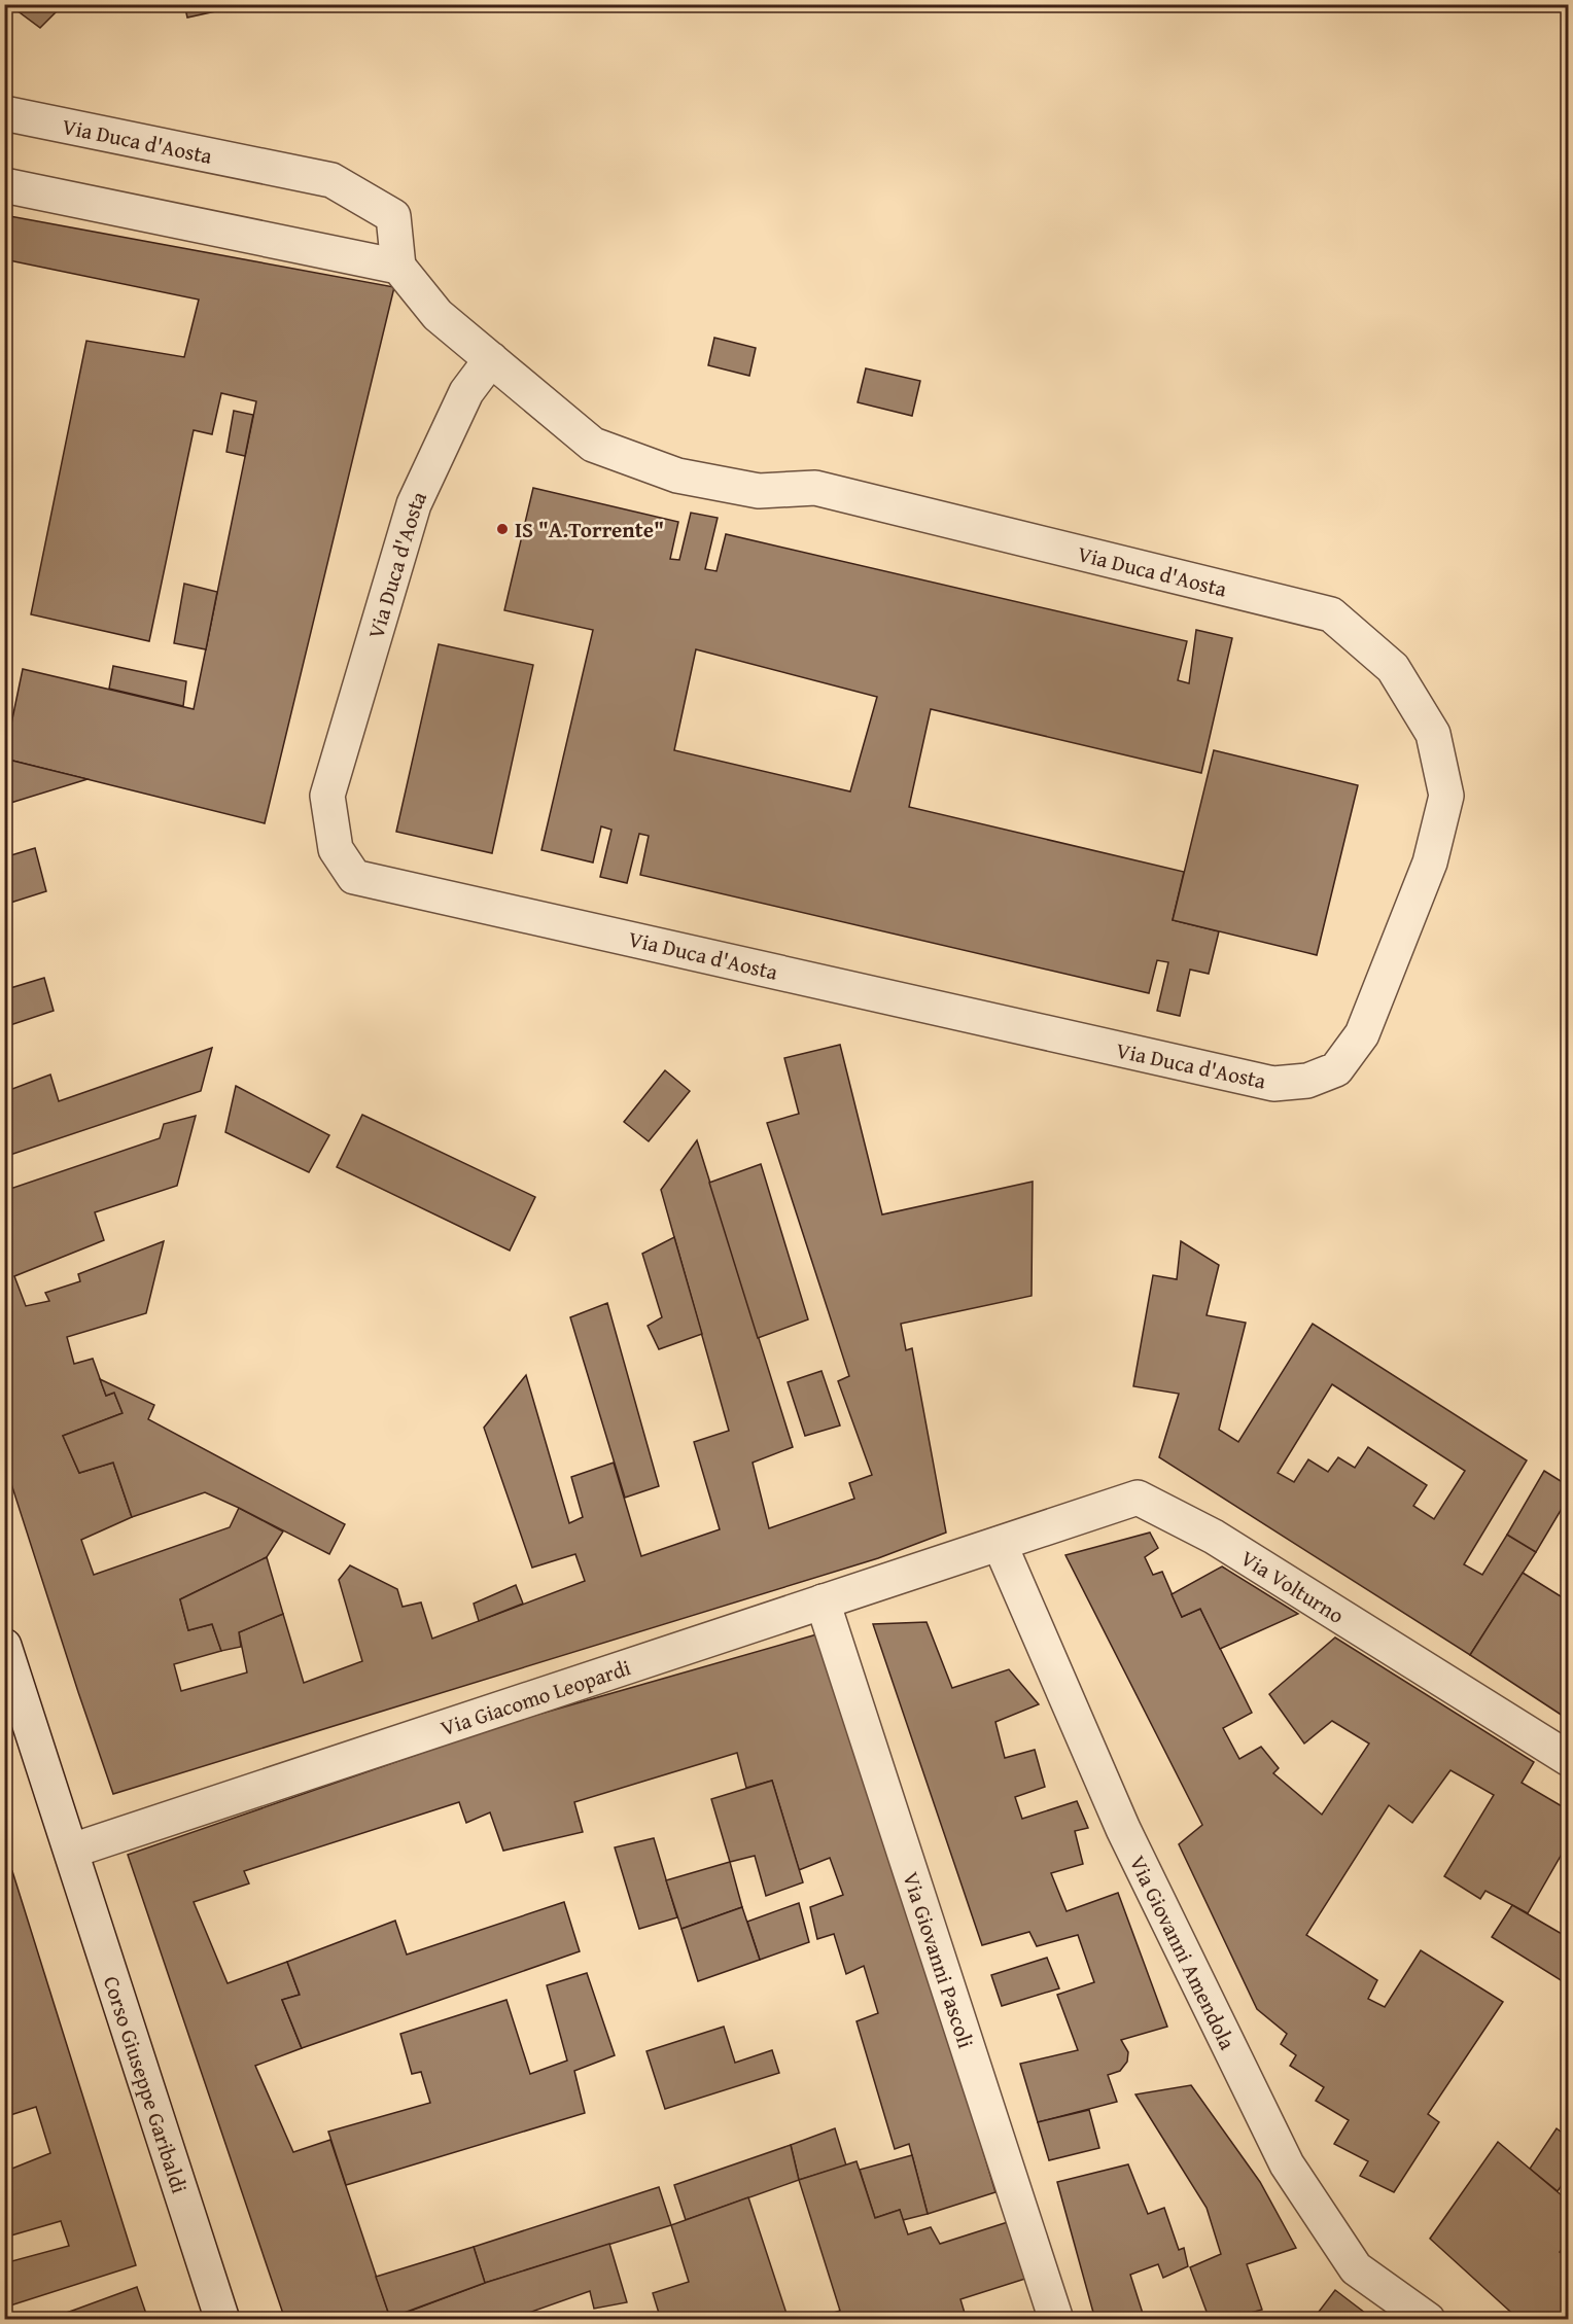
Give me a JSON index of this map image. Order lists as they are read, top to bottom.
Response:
{
  "streets": {
    "street": [
      "Via Duca d'Aosta",
      "Via Volturno",
      "Via Giacomo Leopardi",
      "Via Giovanni Amendola",
      "Via Giovanni Pascoli",
      "Corso Giuseppe Garibaldi"
    ]
  },
  "crossings": [
    ["Via Volturno", "Via Giacomo Leopardi"],
    ["Via Volturno", "Via Giovanni Amendola"],
    ["Via Giacomo Leopardi", "Via Giovanni Amendola"],
    ["Via Giacomo Leopardi", "Via Giovanni Pascoli"],
    ["Via Giacomo Leopardi", "Corso Giuseppe Garibaldi"]
  ],
  "places": ["IS \"A.Torrente\""]
}
